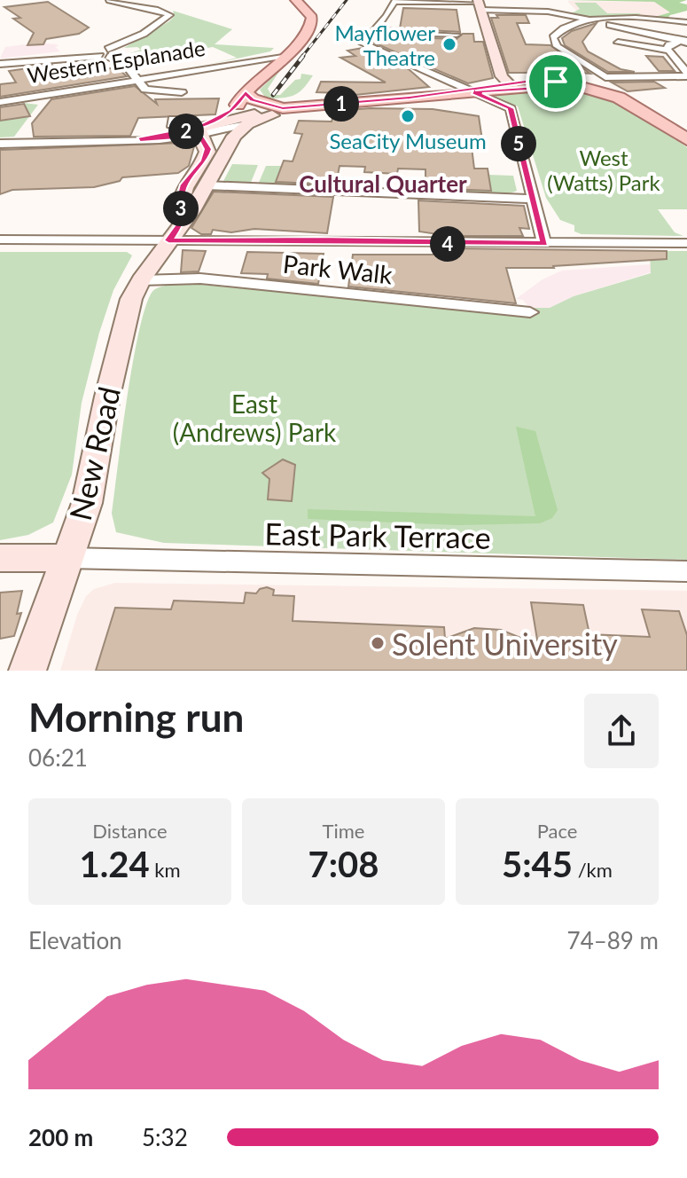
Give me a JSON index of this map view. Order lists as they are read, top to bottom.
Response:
{
  "streets": {
    "street": [
      "Western Esplanade",
      "Park Walk",
      "New Road",
      "East Park Terrace"
    ]
  },
  "crossings": [
    ["Park Walk", "New Road"],
    ["New Road", "East Park Terrace"]
  ],
  "districts": ["Cultural Quarter"],
  "parks": ["West (Watts) Park", "East (Andrews) Park"],
  "places": ["Mayflower Theatre", "SeaCity Museum", "Solent University"],
  "page": {
    "pins": [
      "1",
      "2",
      "5",
      "3",
      "4"
    ],
    "heading": ["Morning run", "06:21"],
    "stats": [
      ["Distance", "1.24 km"],
      ["Time", "7:08"],
      ["Pace", "5:45 /km"]
    ],
    "chart": ["Elevation", "74–89 m"],
    "list": [
      {
        "name": "200 m",
        "note": "5:32"
      }
    ]
  }
}
